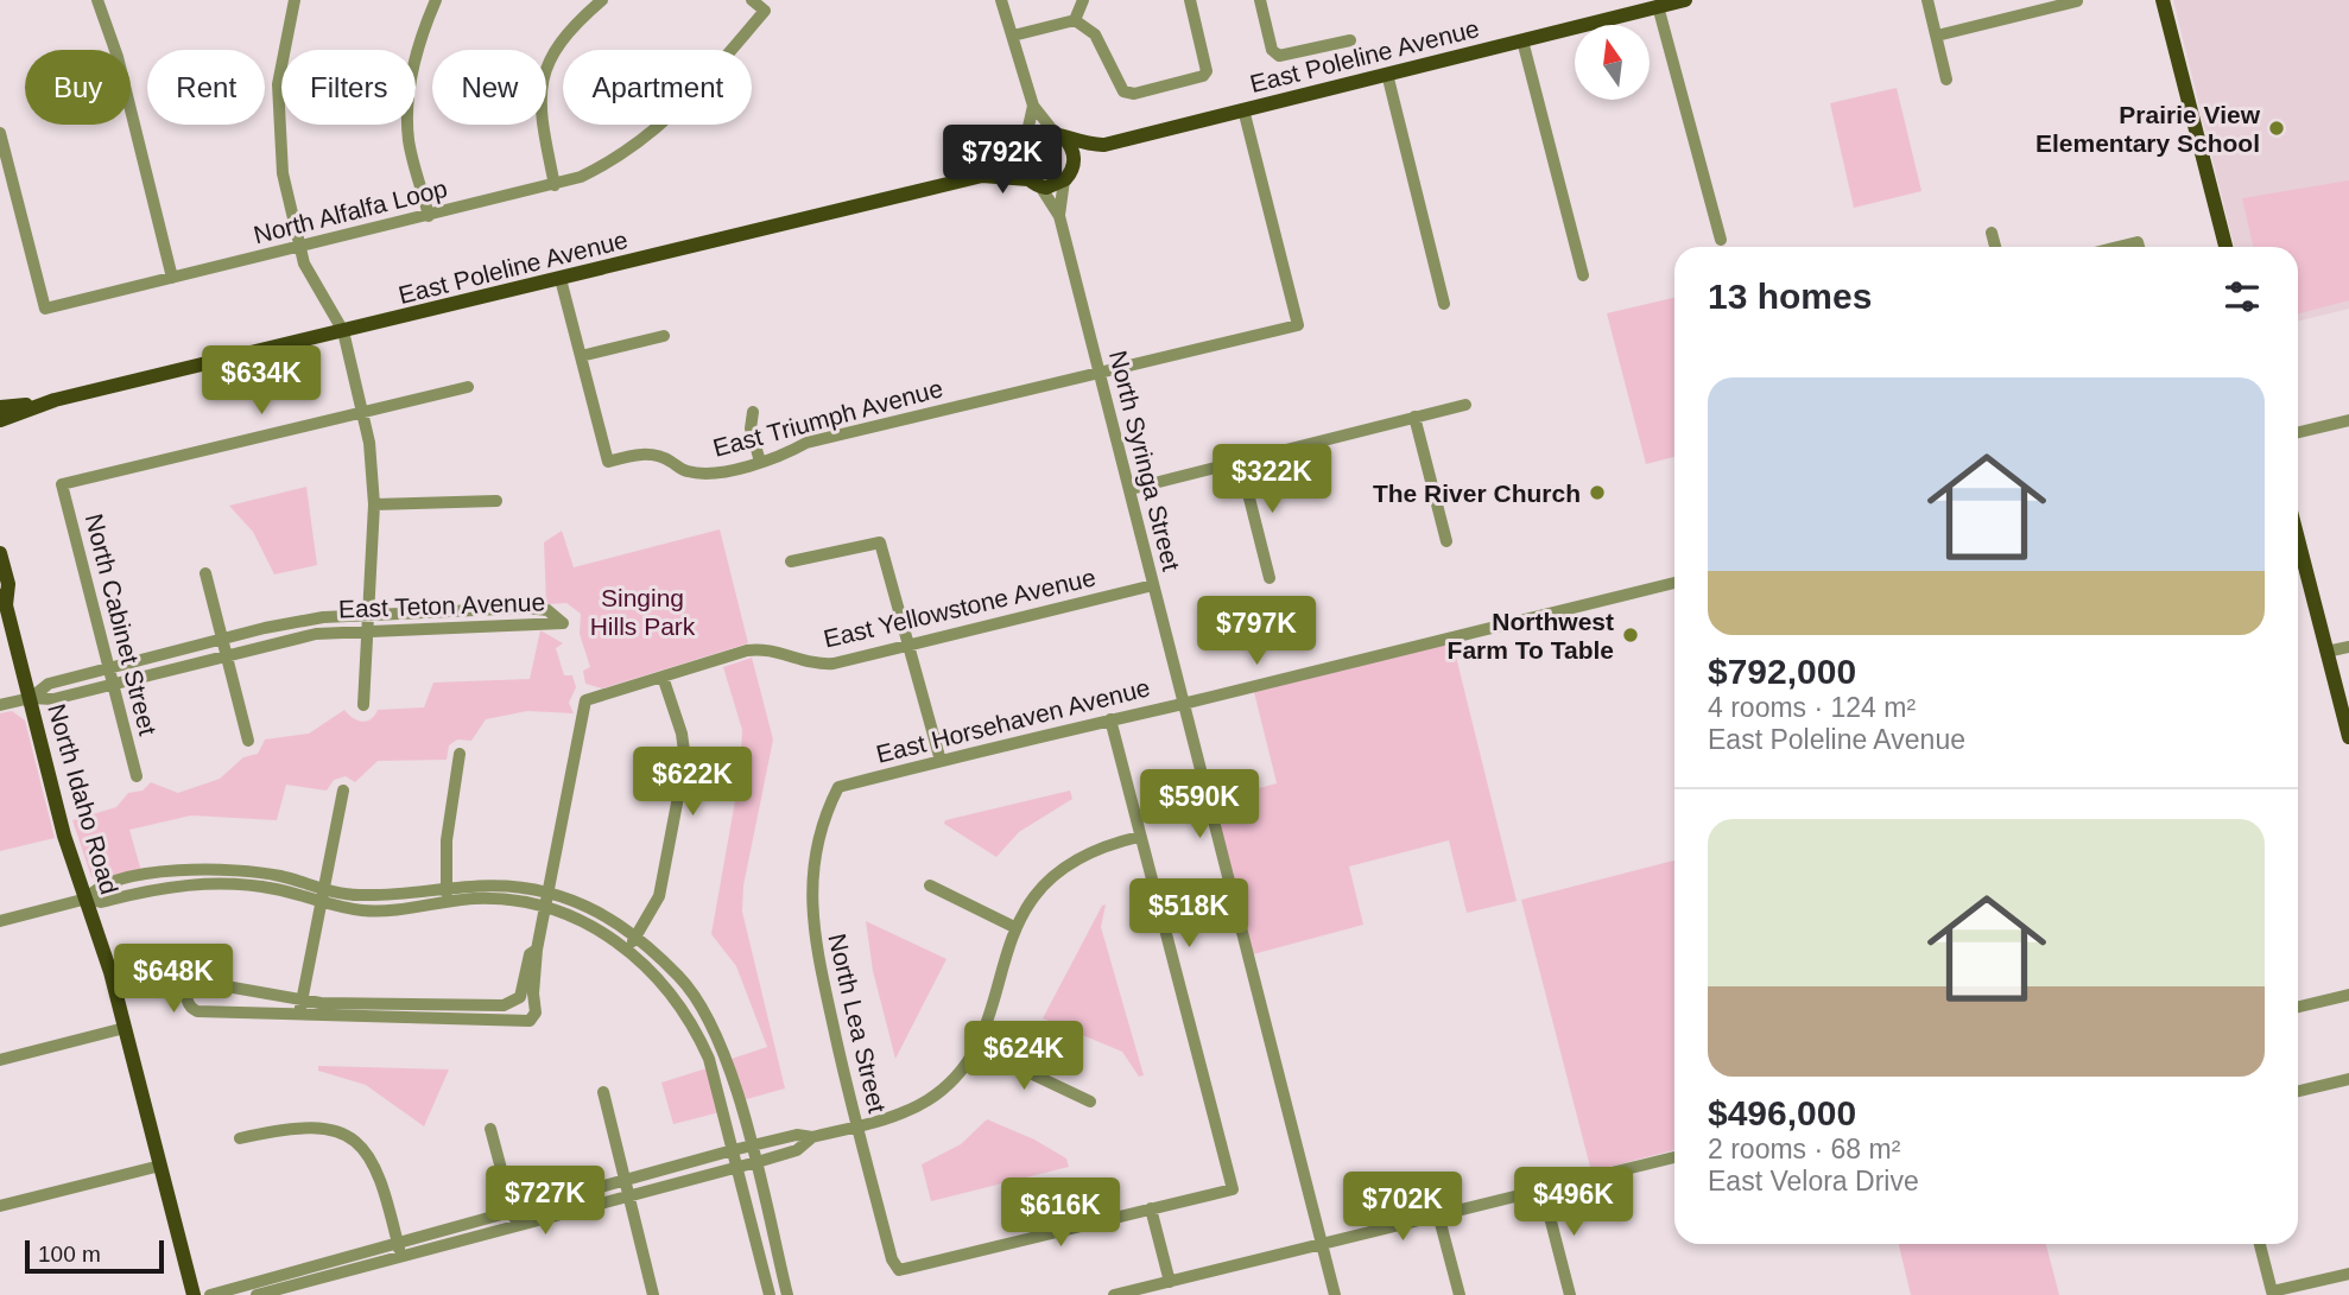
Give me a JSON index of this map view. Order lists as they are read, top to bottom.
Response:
{
  "streets": {
    "main road": ["East Poleline Avenue", "North Idaho Road"],
    "street": [
      "North Alfalfa Loop",
      "East Triumph Avenue",
      "North Syringa Street",
      "East Teton Avenue",
      "East Yellowstone Avenue",
      "North Cabinet Street",
      "East Horsehaven Avenue",
      "North Lea Street"
    ]
  },
  "crossings": [
    ["East Poleline Avenue", "East Triumph Avenue"],
    ["East Poleline Avenue", "North Syringa Street"],
    ["East Triumph Avenue", "North Syringa Street"],
    ["North Syringa Street", "East Yellowstone Avenue"],
    ["North Syringa Street", "East Horsehaven Avenue"],
    ["East Teton Avenue", "North Cabinet Street"],
    ["East Teton Avenue", "North Idaho Road"],
    ["East Horsehaven Avenue", "North Lea Street"]
  ],
  "parks": ["Singing Hills Park"],
  "places": ["Prairie View Elementary School", "The River Church", "Northwest Farm To Table"],
  "scale_bar": "100 m",
  "north": "top",
  "page": {
    "chip": [
      "Buy",
      "Rent",
      "Filters",
      "New",
      "Apartment"
    ],
    "price": [
      "$792K",
      "$634K",
      "$322K",
      "$797K",
      "$622K",
      "$590K",
      "$518K",
      "$648K",
      "$624K",
      "$727K",
      "$496K",
      "$702K",
      "$616K"
    ],
    "heading": "13 homes",
    "list": [
      {
        "name": "$792,000",
        "note": "4 rooms · 124 m² · East Poleline Avenue"
      },
      {
        "name": "$496,000",
        "note": "2 rooms · 68 m² · East Velora Drive"
      }
    ],
    "scale": "100 m"
  }
}
